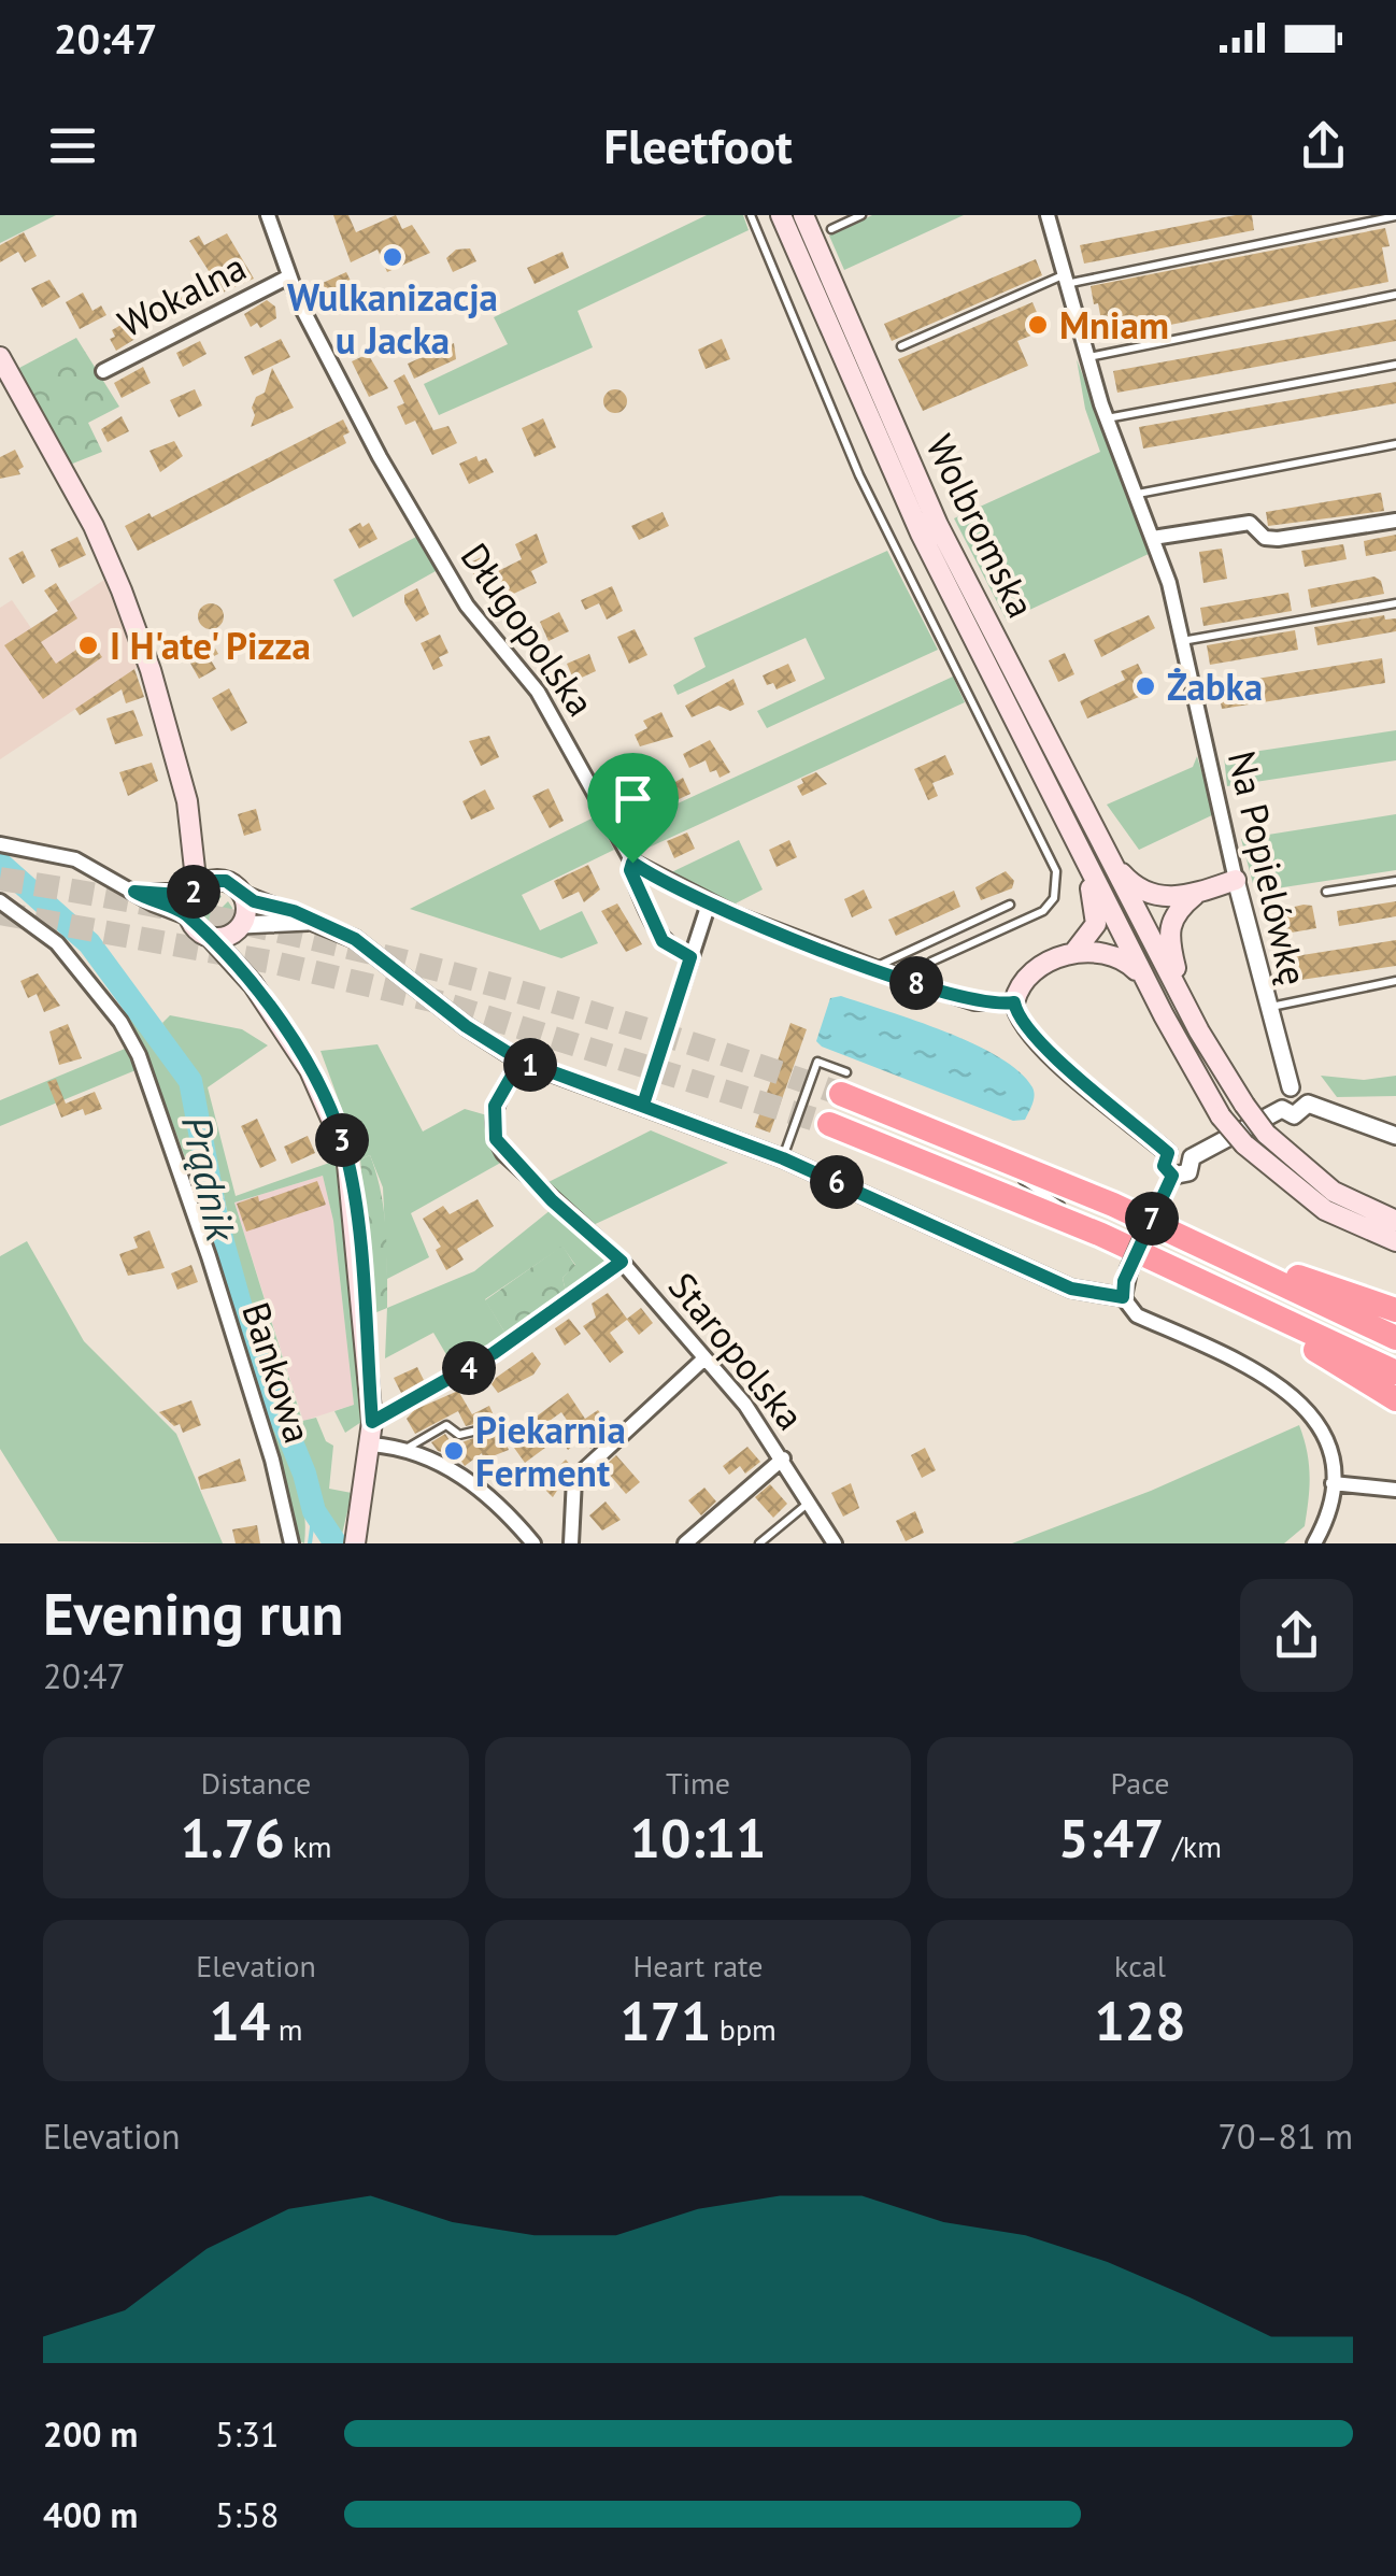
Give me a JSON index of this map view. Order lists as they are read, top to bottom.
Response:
{
  "streets": {
    "main road": ["Wolbromska"],
    "street": [
      "Wokalna",
      "Długopolska",
      "Na Popielówkę",
      "Staropolska",
      "Bankowa"
    ]
  },
  "crossings": [
    ["Wokalna", "Długopolska"]
  ],
  "water": ["Prądnik"],
  "places": [
    "Wulkanizacja u Jacka",
    "Mniam",
    "I H'ate' Pizza",
    "Żabka",
    "Piekarnia Ferment"
  ],
  "page": {
    "status": "20:47",
    "header": "Fleetfoot",
    "pins": [
      "2",
      "8",
      "1",
      "3",
      "6",
      "7",
      "4"
    ],
    "heading": ["Evening run", "20:47"],
    "stats": [
      ["Distance", "1.76 km"],
      ["Time", "10:11"],
      ["Pace", "5:47 /km"],
      ["Elevation", "14 m"],
      ["Heart rate", "171 bpm"],
      ["kcal", "128"]
    ],
    "chart": ["Elevation", "70–81 m"],
    "list": [
      {
        "name": "200 m",
        "note": "5:31"
      },
      {
        "name": "400 m",
        "note": "5:58"
      }
    ]
  }
}
